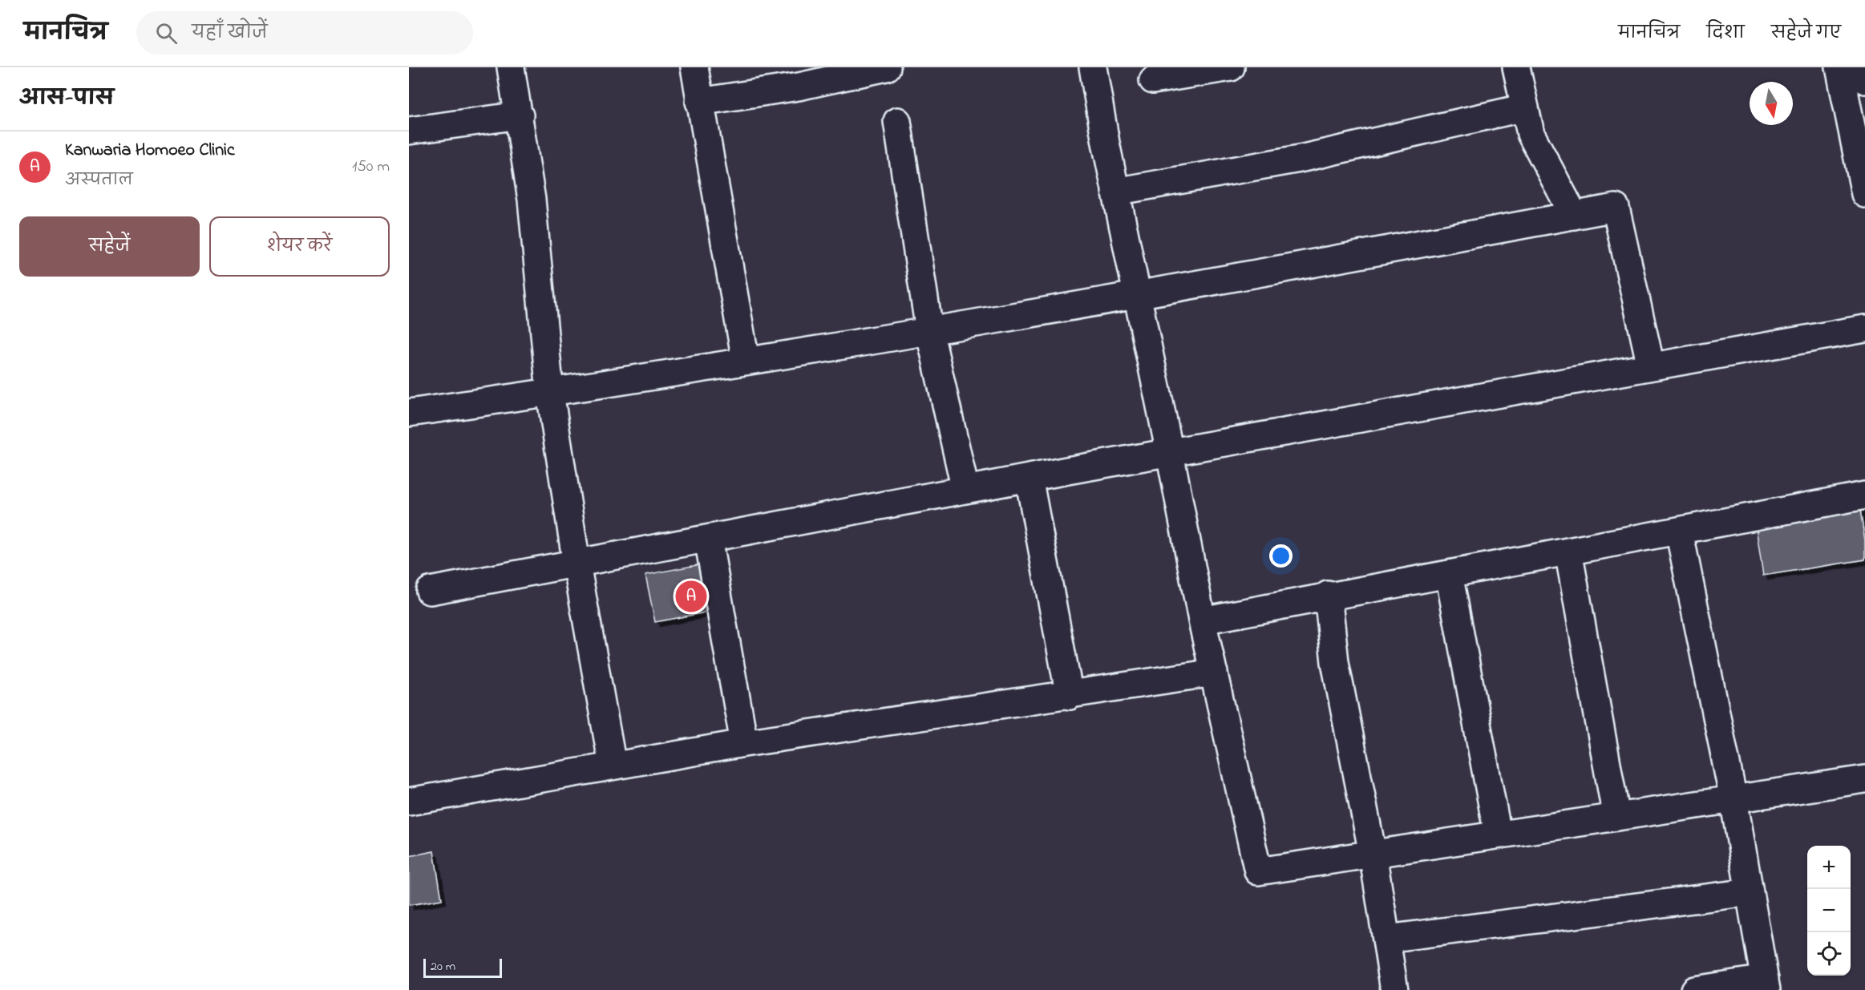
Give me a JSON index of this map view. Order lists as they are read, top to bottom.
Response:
{
  "scale_bar": "20 m",
  "north": "bottom",
  "page": {
    "header": "मानचित्र",
    "search": "यहाँ खोजें",
    "nav": ["मानचित्र", "दिशा", "सहेजे गए"],
    "heading": "आस-पास",
    "list": [
      {
        "mark": "A",
        "name": "Kanwaria Homoeo Clinic",
        "note": "अस्पताल",
        "value": "150 m"
      }
    ],
    "buttons": ["सहेजें", "शेयर करें"],
    "pins": "A",
    "map_buttons": ["+", "−"],
    "scale": "20 m"
  }
}
